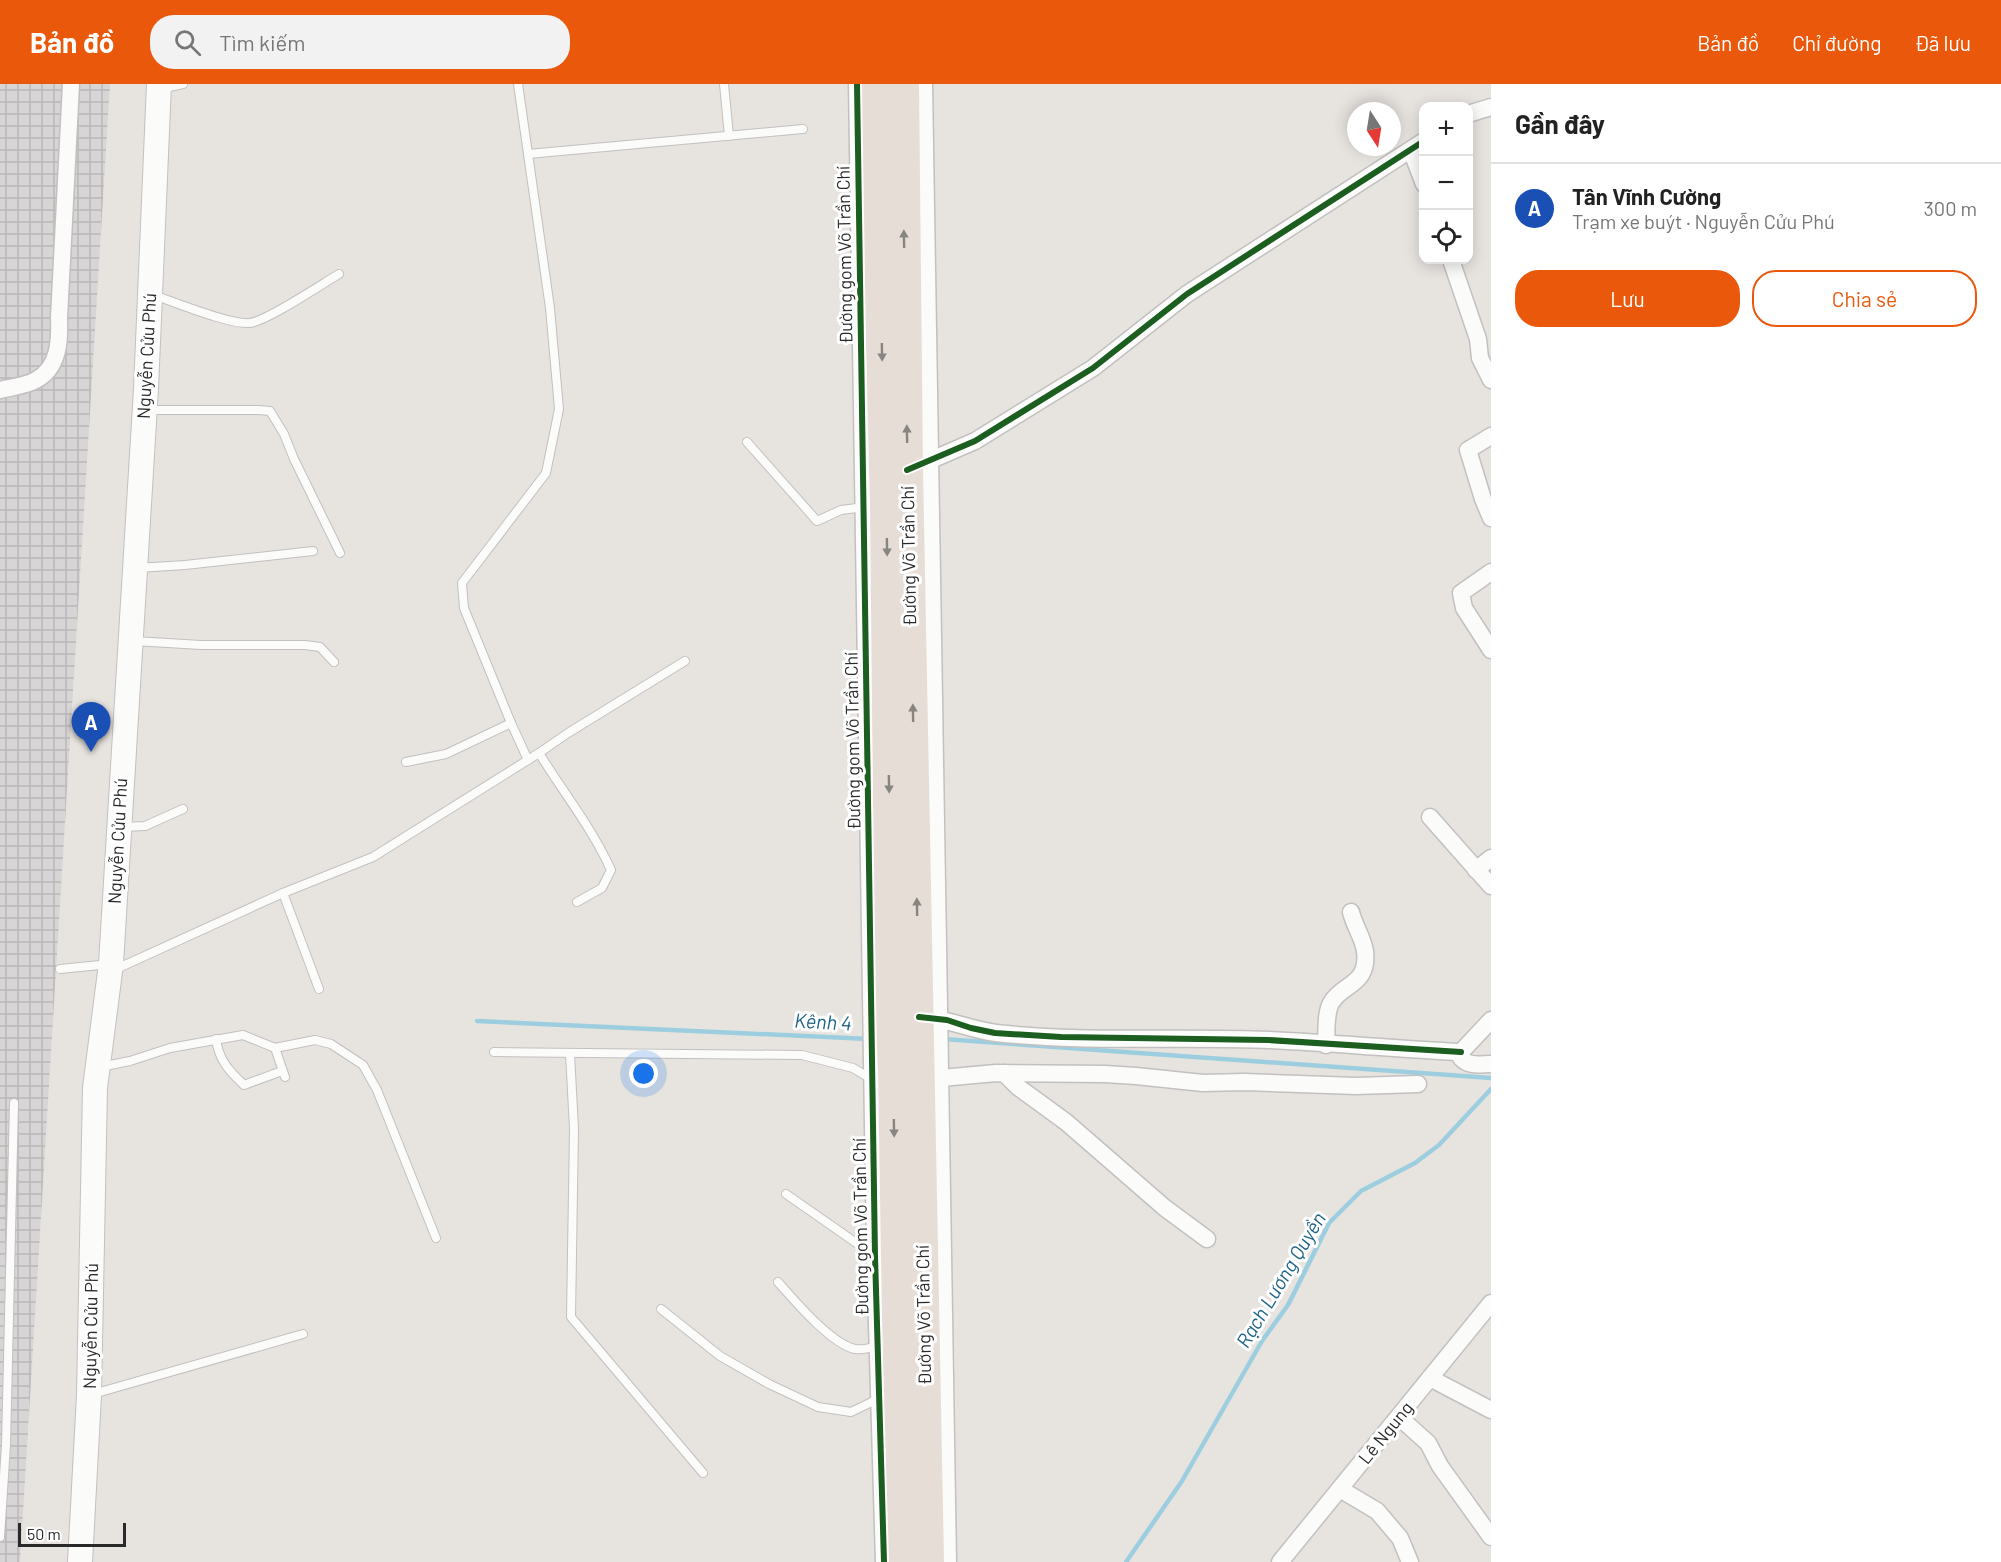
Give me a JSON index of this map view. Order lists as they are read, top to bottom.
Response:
{
  "streets": {
    "highway": ["Đường Võ Trần Chí"],
    "main road": ["Nguyễn Cửu Phú"],
    "street": ["Đường gom Võ Trần Chí", "Lê Ngung"]
  },
  "crossings": [
    ["Đường gom Võ Trần Chí", "Đường Võ Trần Chí"]
  ],
  "water": ["Kênh 4", "Rạch Lương Quyền"],
  "scale_bar": "50 m",
  "north": "bottom",
  "page": {
    "header": "Bản đồ",
    "search": "Tìm kiếm",
    "nav": ["Bản đồ", "Chỉ đường", "Đã lưu"],
    "heading": "Gần đây",
    "map_buttons": ["+", "−"],
    "list": [
      {
        "mark": "A",
        "name": "Tân Vĩnh Cường",
        "note": "Trạm xe buýt · Nguyễn Cửu Phú",
        "value": "300 m"
      }
    ],
    "buttons": ["Lưu", "Chia sẻ"],
    "pins": "A",
    "scale": "50 m"
  }
}
